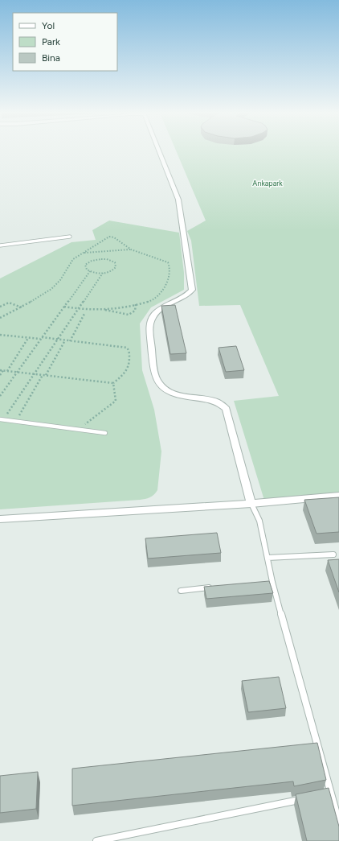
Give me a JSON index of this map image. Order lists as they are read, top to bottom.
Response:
{
  "parks": ["Ankapark"],
  "legend": ["Yol", "Park", "Bina"]
}
